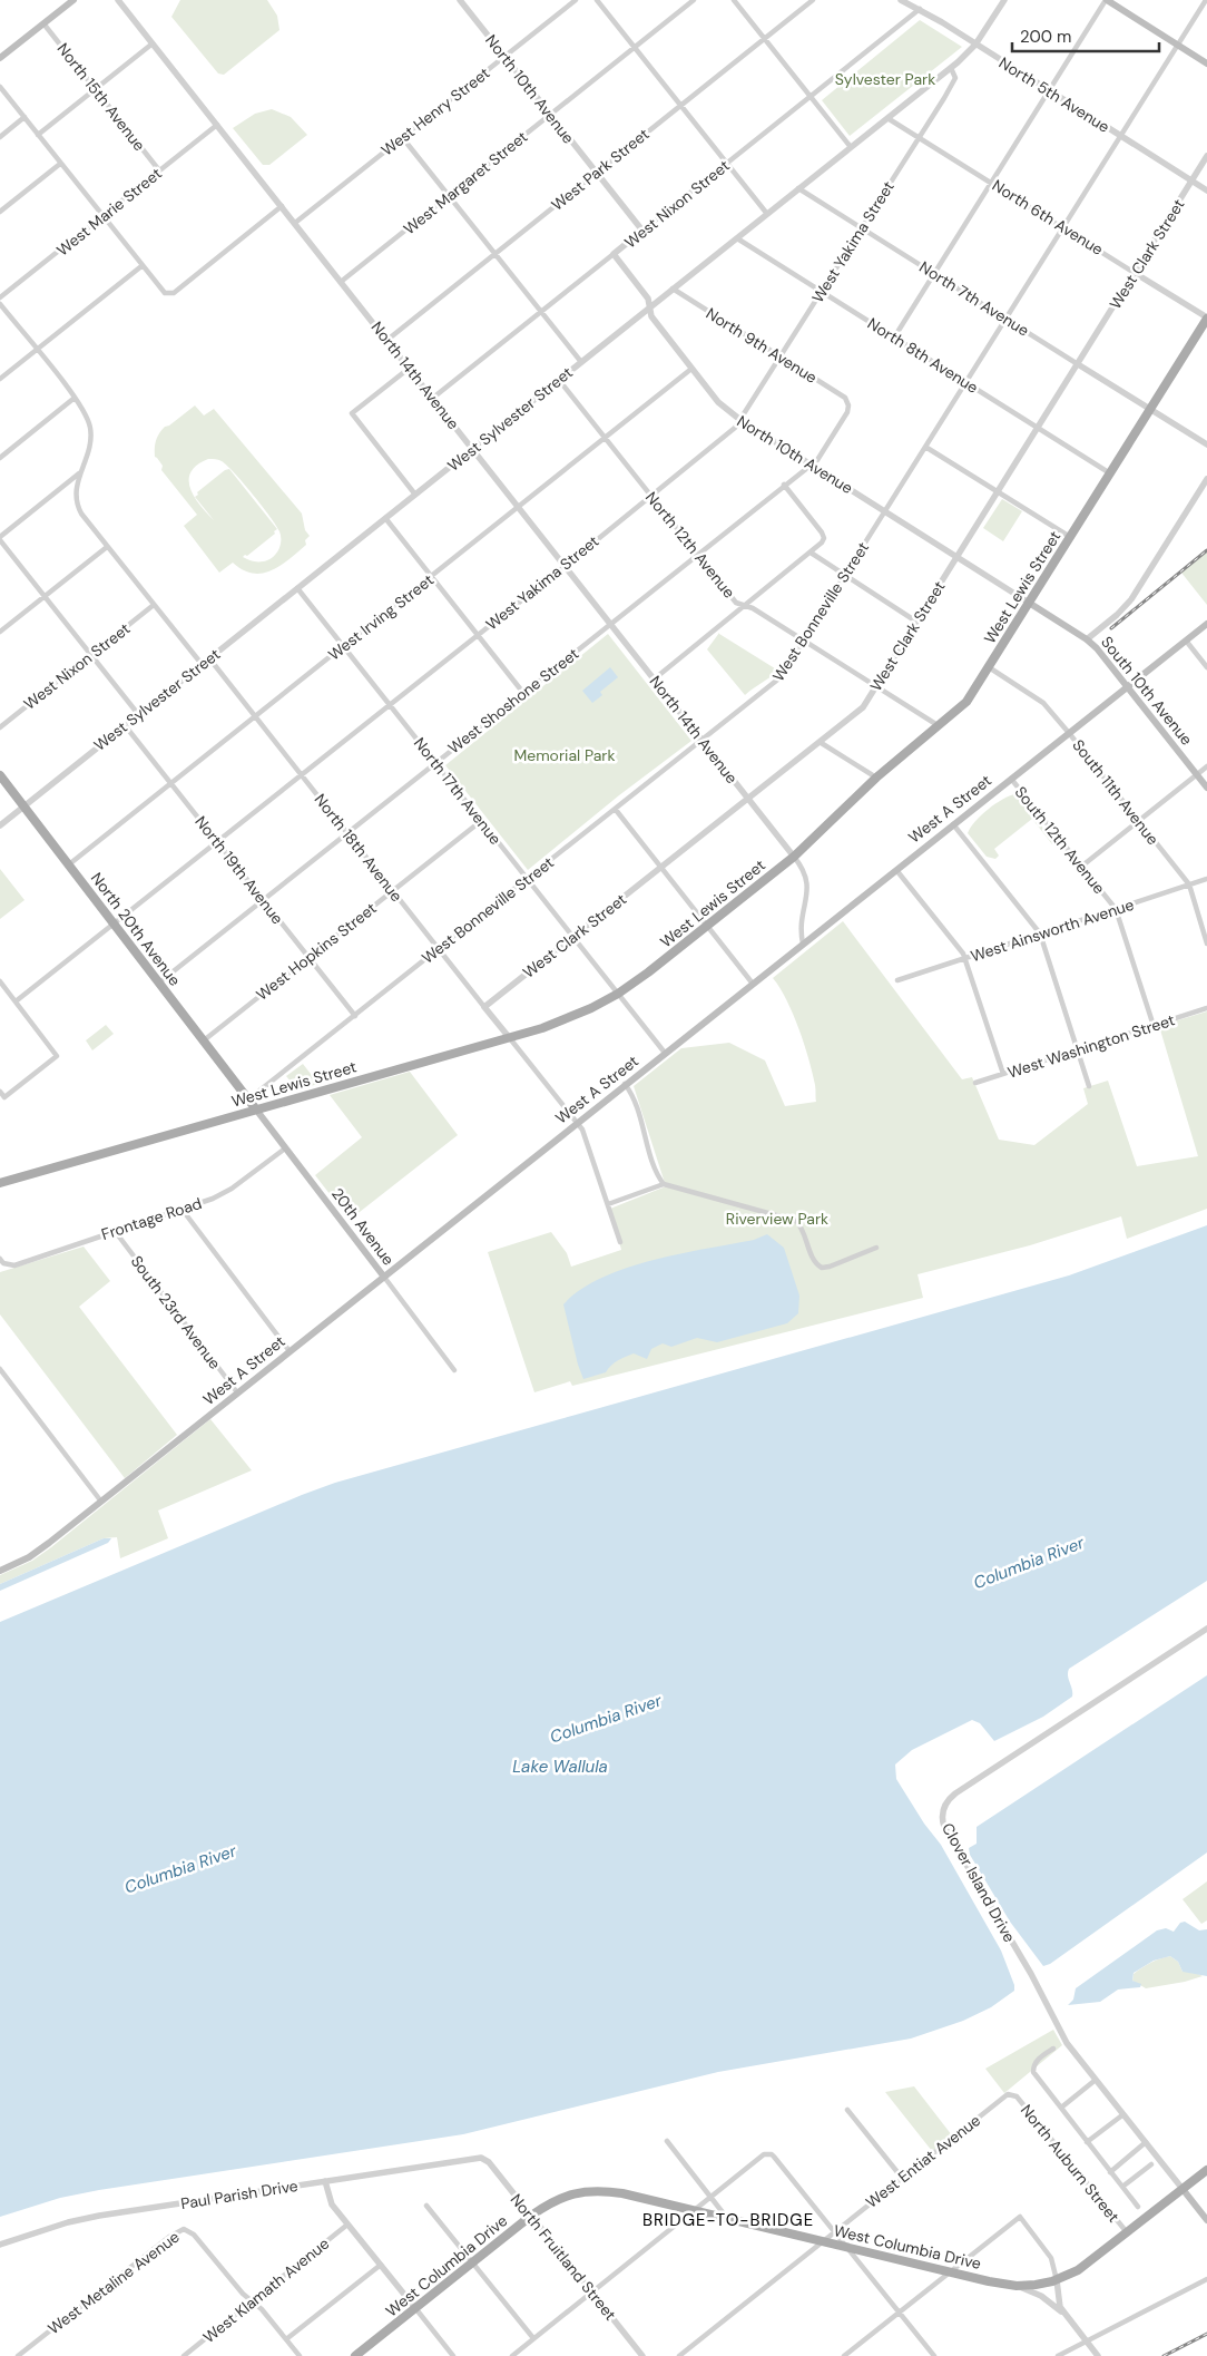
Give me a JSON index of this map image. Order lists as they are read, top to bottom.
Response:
{
  "streets": {
    "main road": [
      "West Lewis Street",
      "South 10th Avenue",
      "West A Street",
      "North 20th Avenue",
      "20th Avenue",
      "West Columbia Drive"
    ],
    "street": [
      "North 10th Avenue",
      "North 5th Avenue",
      "North 15th Avenue",
      "West Henry Street",
      "West Park Street",
      "West Margaret Street",
      "West Nixon Street",
      "West Marie Street",
      "North 6th Avenue",
      "West Yakima Street",
      "West Clark Street",
      "North 7th Avenue",
      "North 9th Avenue",
      "North 8th Avenue",
      "North 14th Avenue",
      "West Sylvester Street",
      "North 12th Avenue",
      "West Bonneville Street",
      "West Irving Street",
      "West Shoshone Street",
      "North 17th Avenue",
      "South 11th Avenue",
      "South 12th Avenue",
      "North 18th Avenue",
      "North 19th Avenue",
      "West Ainsworth Avenue",
      "West Hopkins Street",
      "West Washington Street",
      "Frontage Road",
      "South 23rd Avenue",
      "Clover Island Drive",
      "West Entiat Avenue",
      "North Auburn Street",
      "Paul Parish Drive",
      "North Fruitland Street",
      "West Metaline Avenue",
      "West Klamath Avenue"
    ]
  },
  "crossings": [
    ["North 10th Avenue", "West Henry Street"],
    ["North 10th Avenue", "West Park Street"],
    ["North 10th Avenue", "West Margaret Street"],
    ["North 10th Avenue", "West Nixon Street"],
    ["North 10th Avenue", "West Yakima Street"],
    ["North 10th Avenue", "West Clark Street"],
    ["North 10th Avenue", "West Sylvester Street"],
    ["North 10th Avenue", "West Lewis Street"],
    ["North 10th Avenue", "West Bonneville Street"],
    ["North 10th Avenue", "West Irving Street"],
    ["North 10th Avenue", "South 10th Avenue"],
    ["North 10th Avenue", "West Shoshone Street"],
    ["North 5th Avenue", "West Nixon Street"],
    ["North 5th Avenue", "West Clark Street"],
    ["North 5th Avenue", "West Sylvester Street"],
    ["North 5th Avenue", "West Bonneville Street"],
    ["North 15th Avenue", "West Marie Street"],
    ["West Henry Street", "North 14th Avenue"],
    ["West Park Street", "North 14th Avenue"],
    ["West Margaret Street", "North 14th Avenue"],
    ["West Nixon Street", "North 14th Avenue"],
    ["West Marie Street", "North 14th Avenue"],
    ["North 6th Avenue", "West Yakima Street"],
    ["North 6th Avenue", "West Clark Street"],
    ["North 6th Avenue", "West Sylvester Street"],
    ["North 6th Avenue", "West Lewis Street"],
    ["North 6th Avenue", "West Bonneville Street"],
    ["West Yakima Street", "North 7th Avenue"],
    ["West Yakima Street", "North 9th Avenue"],
    ["West Yakima Street", "North 8th Avenue"],
    ["West Yakima Street", "North 14th Avenue"],
    ["West Yakima Street", "West Sylvester Street"],
    ["West Yakima Street", "North 12th Avenue"],
    ["West Yakima Street", "North 17th Avenue"],
    ["West Yakima Street", "North 18th Avenue"],
    ["West Yakima Street", "North 19th Avenue"],
    ["West Yakima Street", "North 20th Avenue"],
    ["West Clark Street", "North 7th Avenue"],
    ["West Clark Street", "North 8th Avenue"],
    ["West Clark Street", "North 14th Avenue"],
    ["West Clark Street", "North 12th Avenue"],
    ["West Clark Street", "North 17th Avenue"],
    ["West Clark Street", "North 18th Avenue"],
    ["North 7th Avenue", "West Sylvester Street"],
    ["North 7th Avenue", "West Lewis Street"],
    ["North 7th Avenue", "West Bonneville Street"],
    ["North 9th Avenue", "West Sylvester Street"],
    ["North 9th Avenue", "West Shoshone Street"],
    ["North 8th Avenue", "West Sylvester Street"],
    ["North 8th Avenue", "West Lewis Street"],
    ["North 8th Avenue", "West Bonneville Street"],
    ["North 14th Avenue", "West Sylvester Street"],
    ["North 14th Avenue", "West Lewis Street"],
    ["North 14th Avenue", "West Bonneville Street"],
    ["North 14th Avenue", "West Irving Street"],
    ["North 14th Avenue", "West Shoshone Street"],
    ["West Sylvester Street", "North 12th Avenue"],
    ["West Sylvester Street", "North 17th Avenue"],
    ["West Sylvester Street", "North 18th Avenue"],
    ["West Sylvester Street", "North 19th Avenue"],
    ["West Sylvester Street", "North 20th Avenue"],
    ["North 12th Avenue", "West Lewis Street"],
    ["North 12th Avenue", "West Bonneville Street"],
    ["North 12th Avenue", "West Irving Street"],
    ["North 12th Avenue", "West Shoshone Street"],
    ["West Lewis Street", "South 10th Avenue"],
    ["West Lewis Street", "North 17th Avenue"],
    ["West Lewis Street", "South 11th Avenue"],
    ["West Lewis Street", "North 18th Avenue"],
    ["West Lewis Street", "20th Avenue"],
    ["West Bonneville Street", "North 17th Avenue"],
    ["West Bonneville Street", "North 18th Avenue"],
    ["West Bonneville Street", "North 19th Avenue"],
    ["West Bonneville Street", "North 20th Avenue"],
    ["West Bonneville Street", "20th Avenue"],
    ["West Irving Street", "North 17th Avenue"],
    ["West Irving Street", "North 18th Avenue"],
    ["West Irving Street", "North 19th Avenue"],
    ["West Irving Street", "North 20th Avenue"],
    ["South 10th Avenue", "West A Street"],
    ["West Shoshone Street", "North 17th Avenue"],
    ["West Shoshone Street", "North 18th Avenue"],
    ["West Shoshone Street", "North 19th Avenue"],
    ["West Shoshone Street", "North 20th Avenue"],
    ["North 17th Avenue", "West A Street"],
    ["North 17th Avenue", "West Hopkins Street"],
    ["South 11th Avenue", "West A Street"],
    ["South 11th Avenue", "West Ainsworth Avenue"],
    ["West A Street", "South 12th Avenue"],
    ["West A Street", "20th Avenue"],
    ["West A Street", "South 23rd Avenue"],
    ["South 12th Avenue", "West Ainsworth Avenue"],
    ["South 12th Avenue", "West Washington Street"],
    ["North 18th Avenue", "West Hopkins Street"],
    ["North 19th Avenue", "West Hopkins Street"],
    ["North 20th Avenue", "West Hopkins Street"],
    ["North 20th Avenue", "20th Avenue"],
    ["Frontage Road", "20th Avenue"],
    ["Frontage Road", "South 23rd Avenue"],
    ["Clover Island Drive", "West Columbia Drive"],
    ["West Entiat Avenue", "North Auburn Street"],
    ["West Entiat Avenue", "West Columbia Drive"],
    ["North Auburn Street", "West Columbia Drive"],
    ["Paul Parish Drive", "North Fruitland Street"],
    ["West Columbia Drive", "North Fruitland Street"],
    ["West Metaline Avenue", "West Klamath Avenue"]
  ],
  "districts": ["BRIDGE-TO-BRIDGE"],
  "water": ["Columbia River", "Lake Wallula"],
  "parks": ["Sylvester Park", "Memorial Park", "Riverview Park"],
  "scale_bar": "200 m"
}
